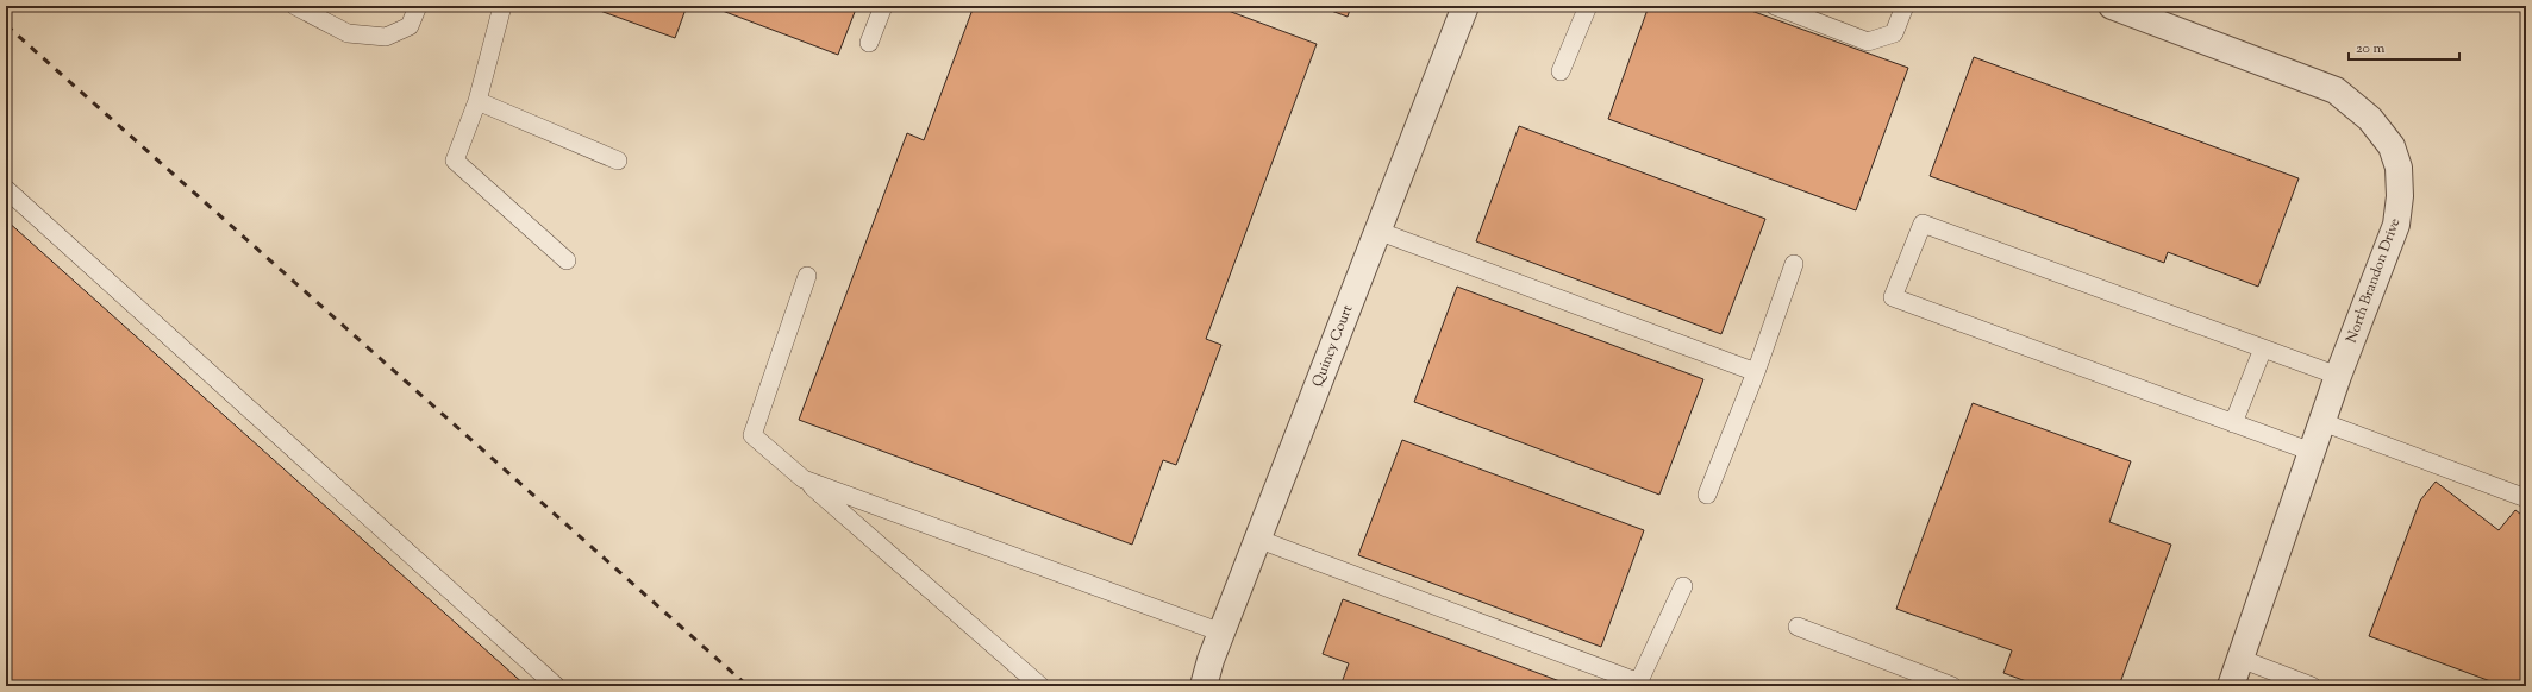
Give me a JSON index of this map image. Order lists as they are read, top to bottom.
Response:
{
  "streets": {
    "street": ["North Brandon Drive", "Quincy Court"]
  },
  "scale_bar": "20 m"
}
